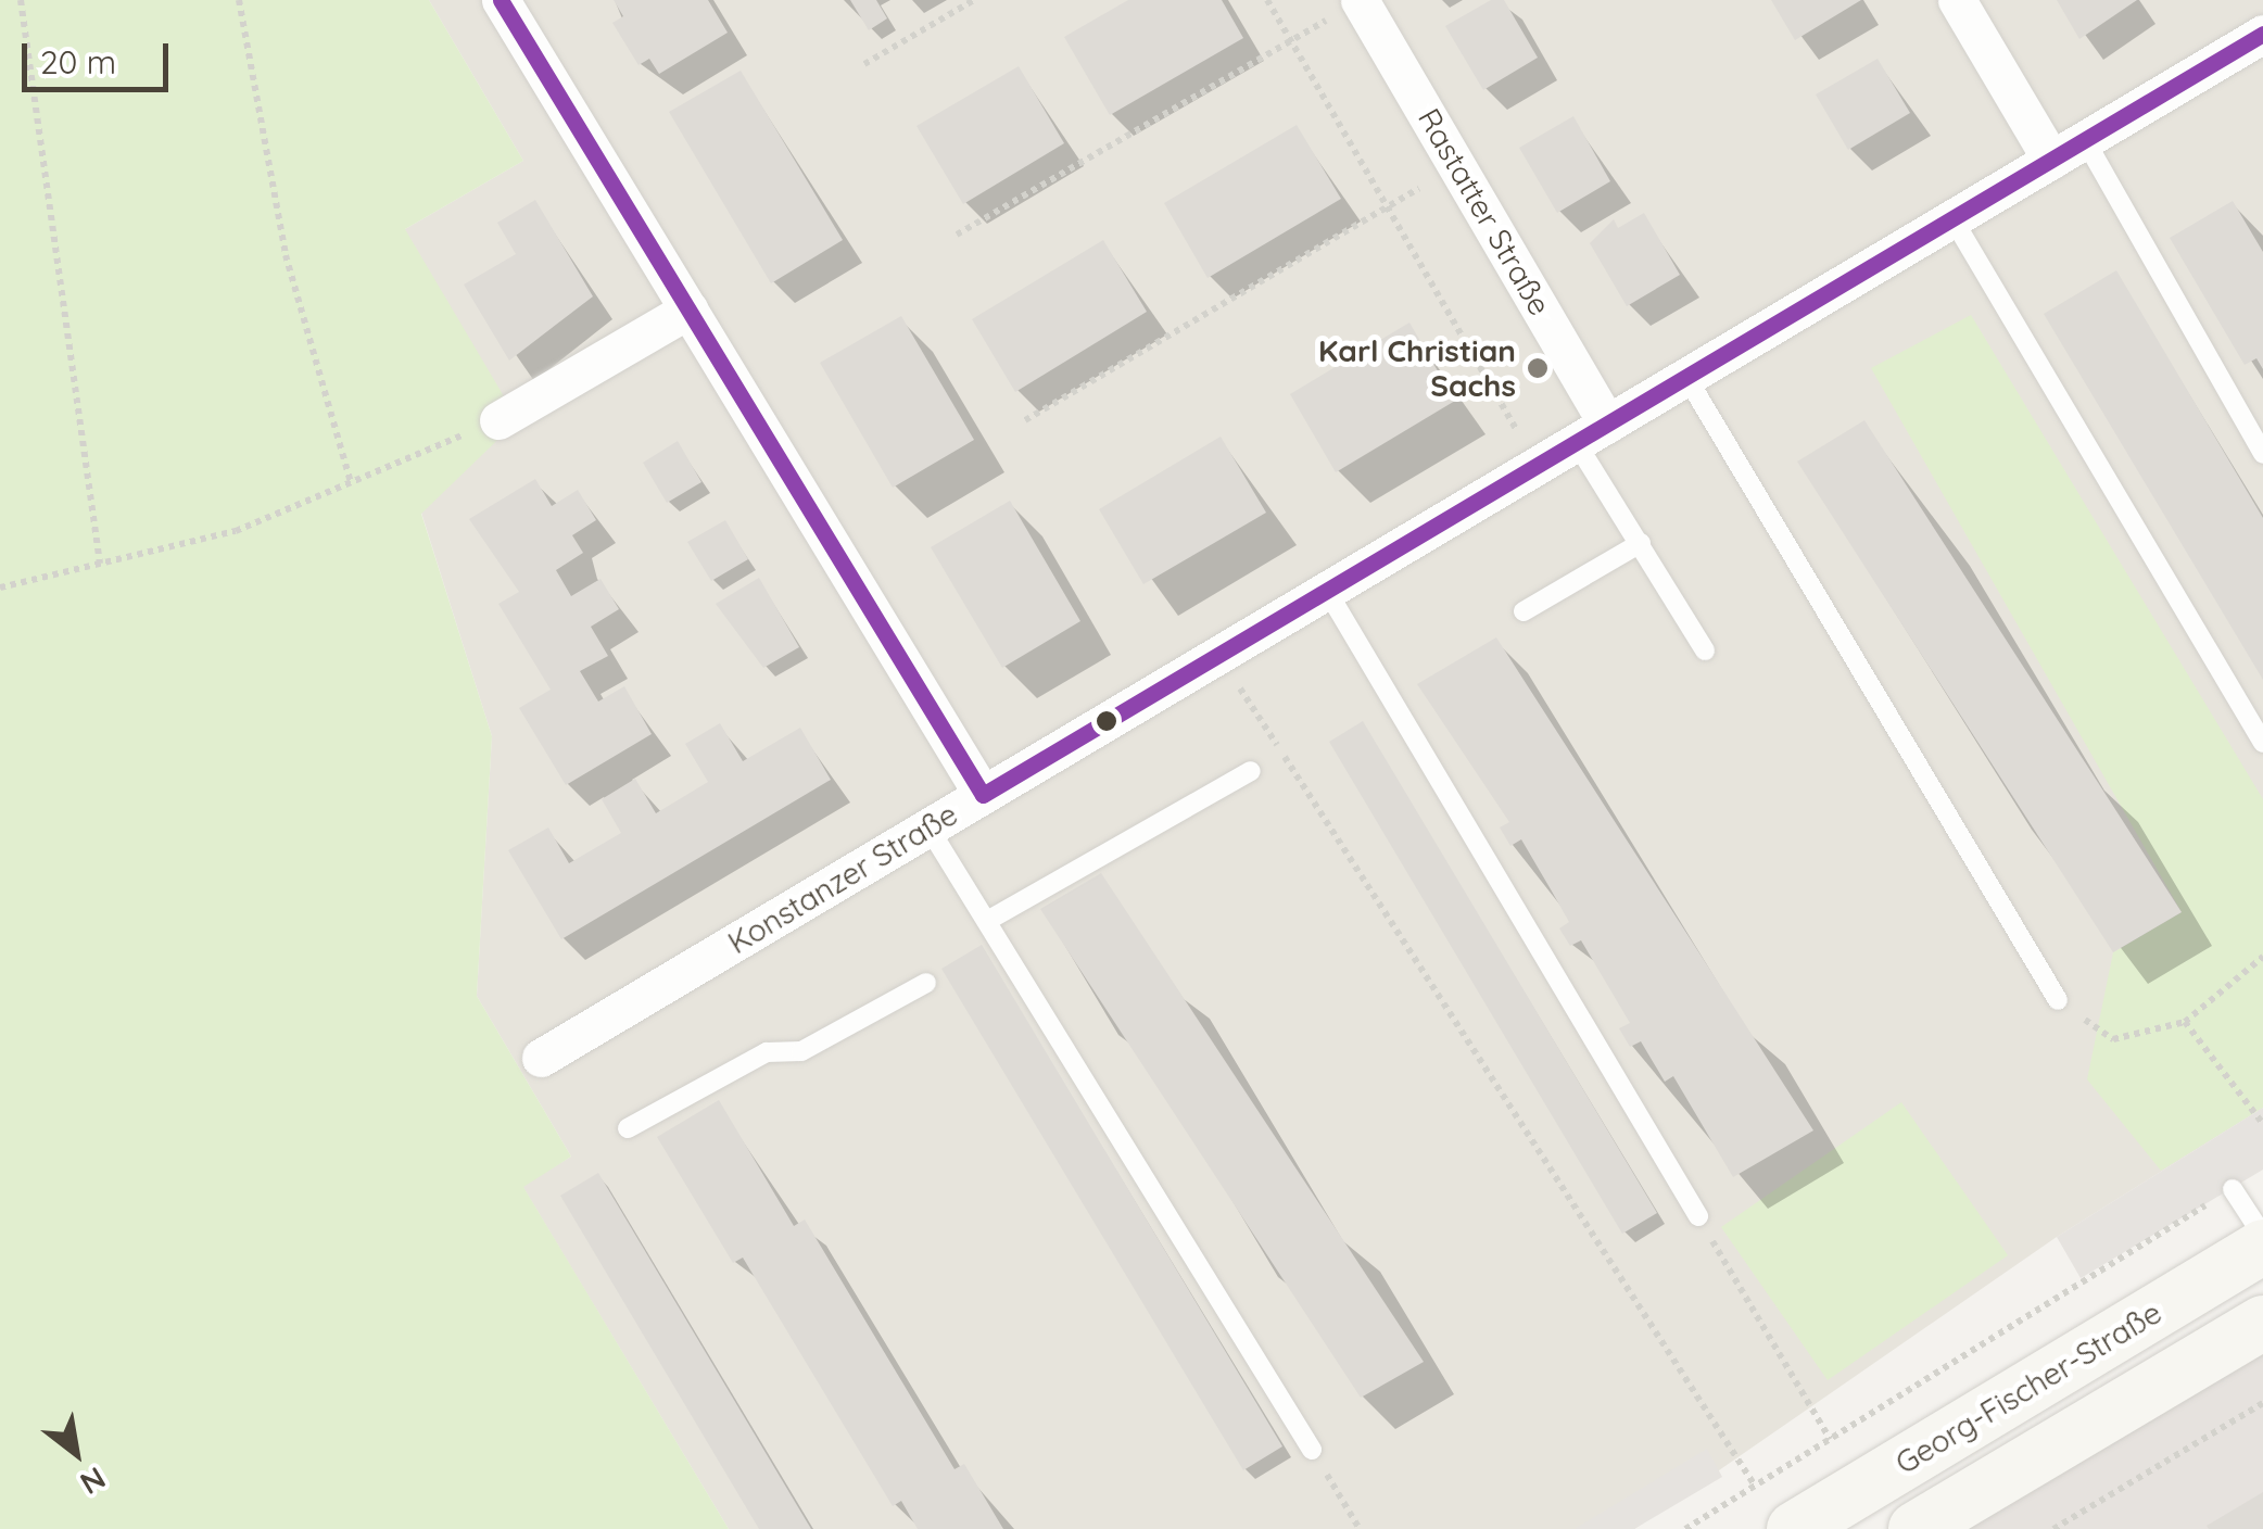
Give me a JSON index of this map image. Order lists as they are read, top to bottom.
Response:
{
  "streets": {
    "main road": ["Georg-Fischer-Straße"],
    "street": ["Rastatter Straße", "Konstanzer Straße"]
  },
  "crossings": [
    ["Rastatter Straße", "Konstanzer Straße"]
  ],
  "places": ["Karl Christian Sachs"],
  "scale_bar": "20 m",
  "north": "bottom right"
}
